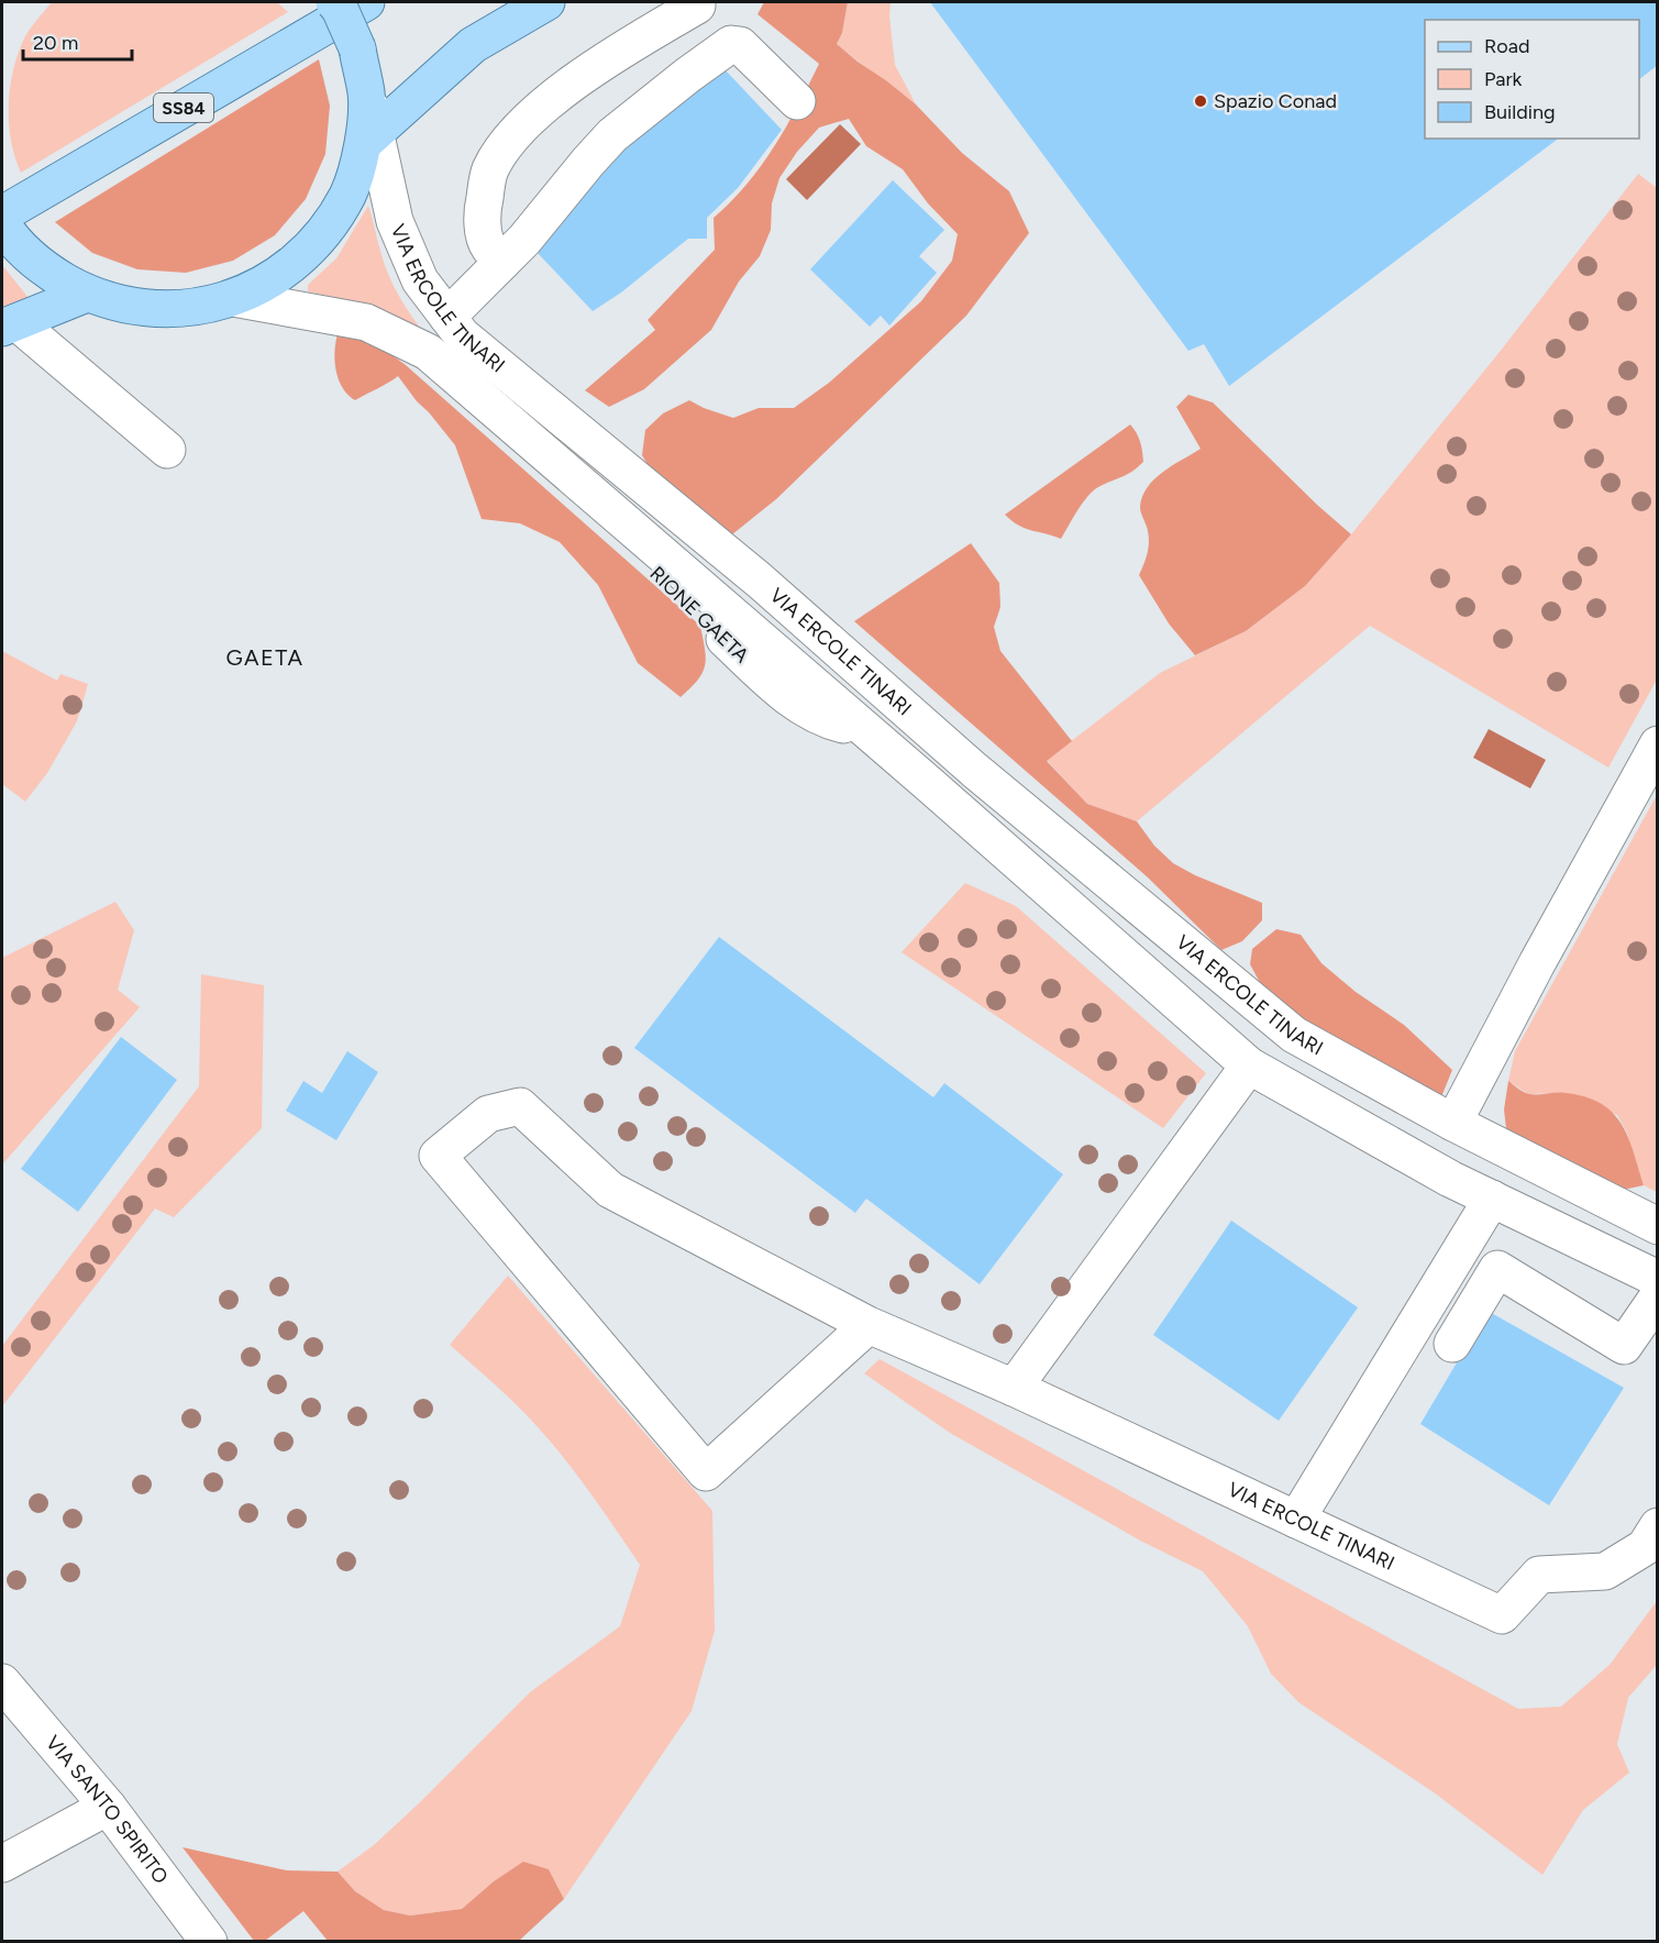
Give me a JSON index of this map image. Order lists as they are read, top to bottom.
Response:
{
  "streets": {
    "main road": ["SS84", "VIA ERCOLE TINARI"],
    "street": ["VIA SANTO SPIRITO"]
  },
  "crossings": [
    ["SS84", "VIA ERCOLE TINARI"]
  ],
  "districts": ["GAETA"],
  "places": ["Spazio Conad"],
  "legend": ["Road", "Park", "Building"],
  "scale_bar": "20 m"
}
